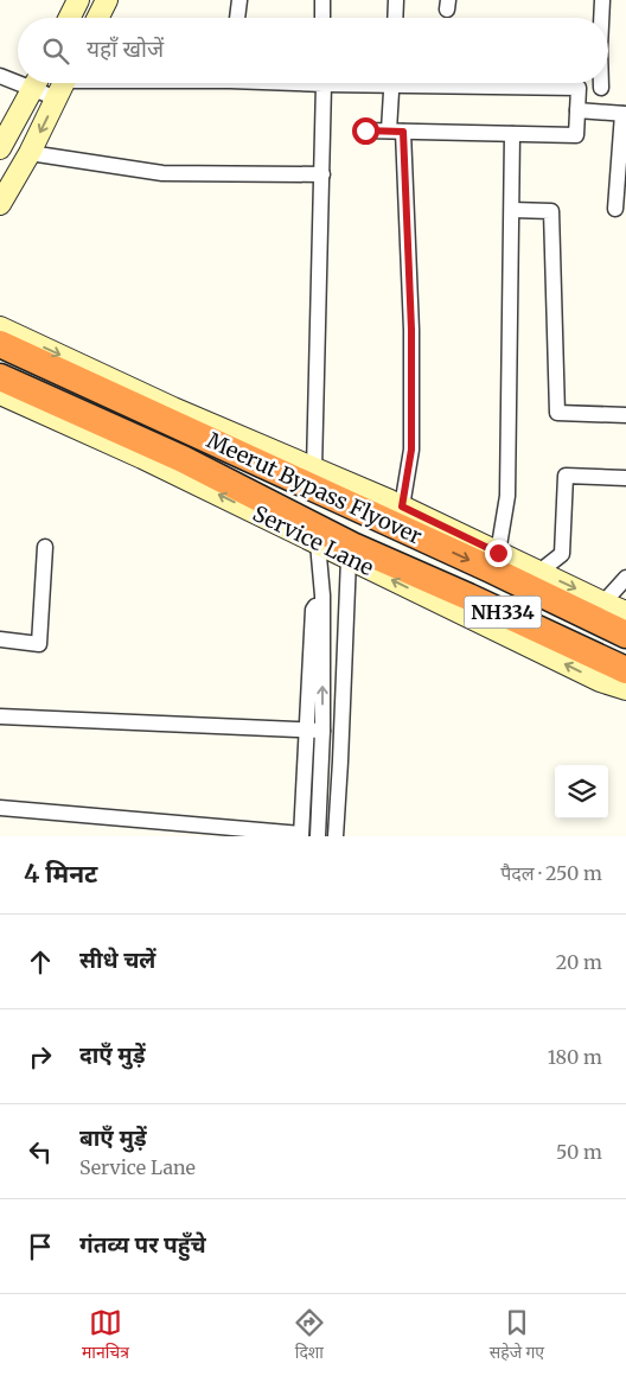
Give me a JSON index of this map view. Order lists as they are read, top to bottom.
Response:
{
  "streets": {
    "highway": ["Meerut Bypass Flyover", "NH334"],
    "street": ["Service Lane"]
  },
  "crossings": [
    ["Meerut Bypass Flyover", "Service Lane"],
    ["Meerut Bypass Flyover", "NH334"],
    ["Service Lane", "NH334"]
  ],
  "page": {
    "search": "यहाँ खोजें",
    "heading": ["4 मिनट", "पैदल · 250 m"],
    "list": [
      ["सीधे चलें", "20 m"],
      ["दाएँ मुड़ें", "180 m"],
      ["बाएँ मुड़ें", "Service Lane", "50 m"],
      "गंतव्य पर पहुँचे"
    ],
    "nav": ["मानचित्र", "दिशा", "सहेजे गए"]
  }
}
